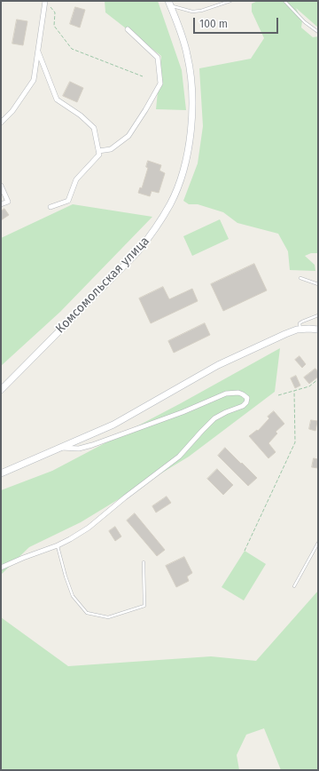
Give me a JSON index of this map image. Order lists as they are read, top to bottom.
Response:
{
  "streets": {
    "main road": ["Комсомольская улица"]
  },
  "scale_bar": "100 m"
}
